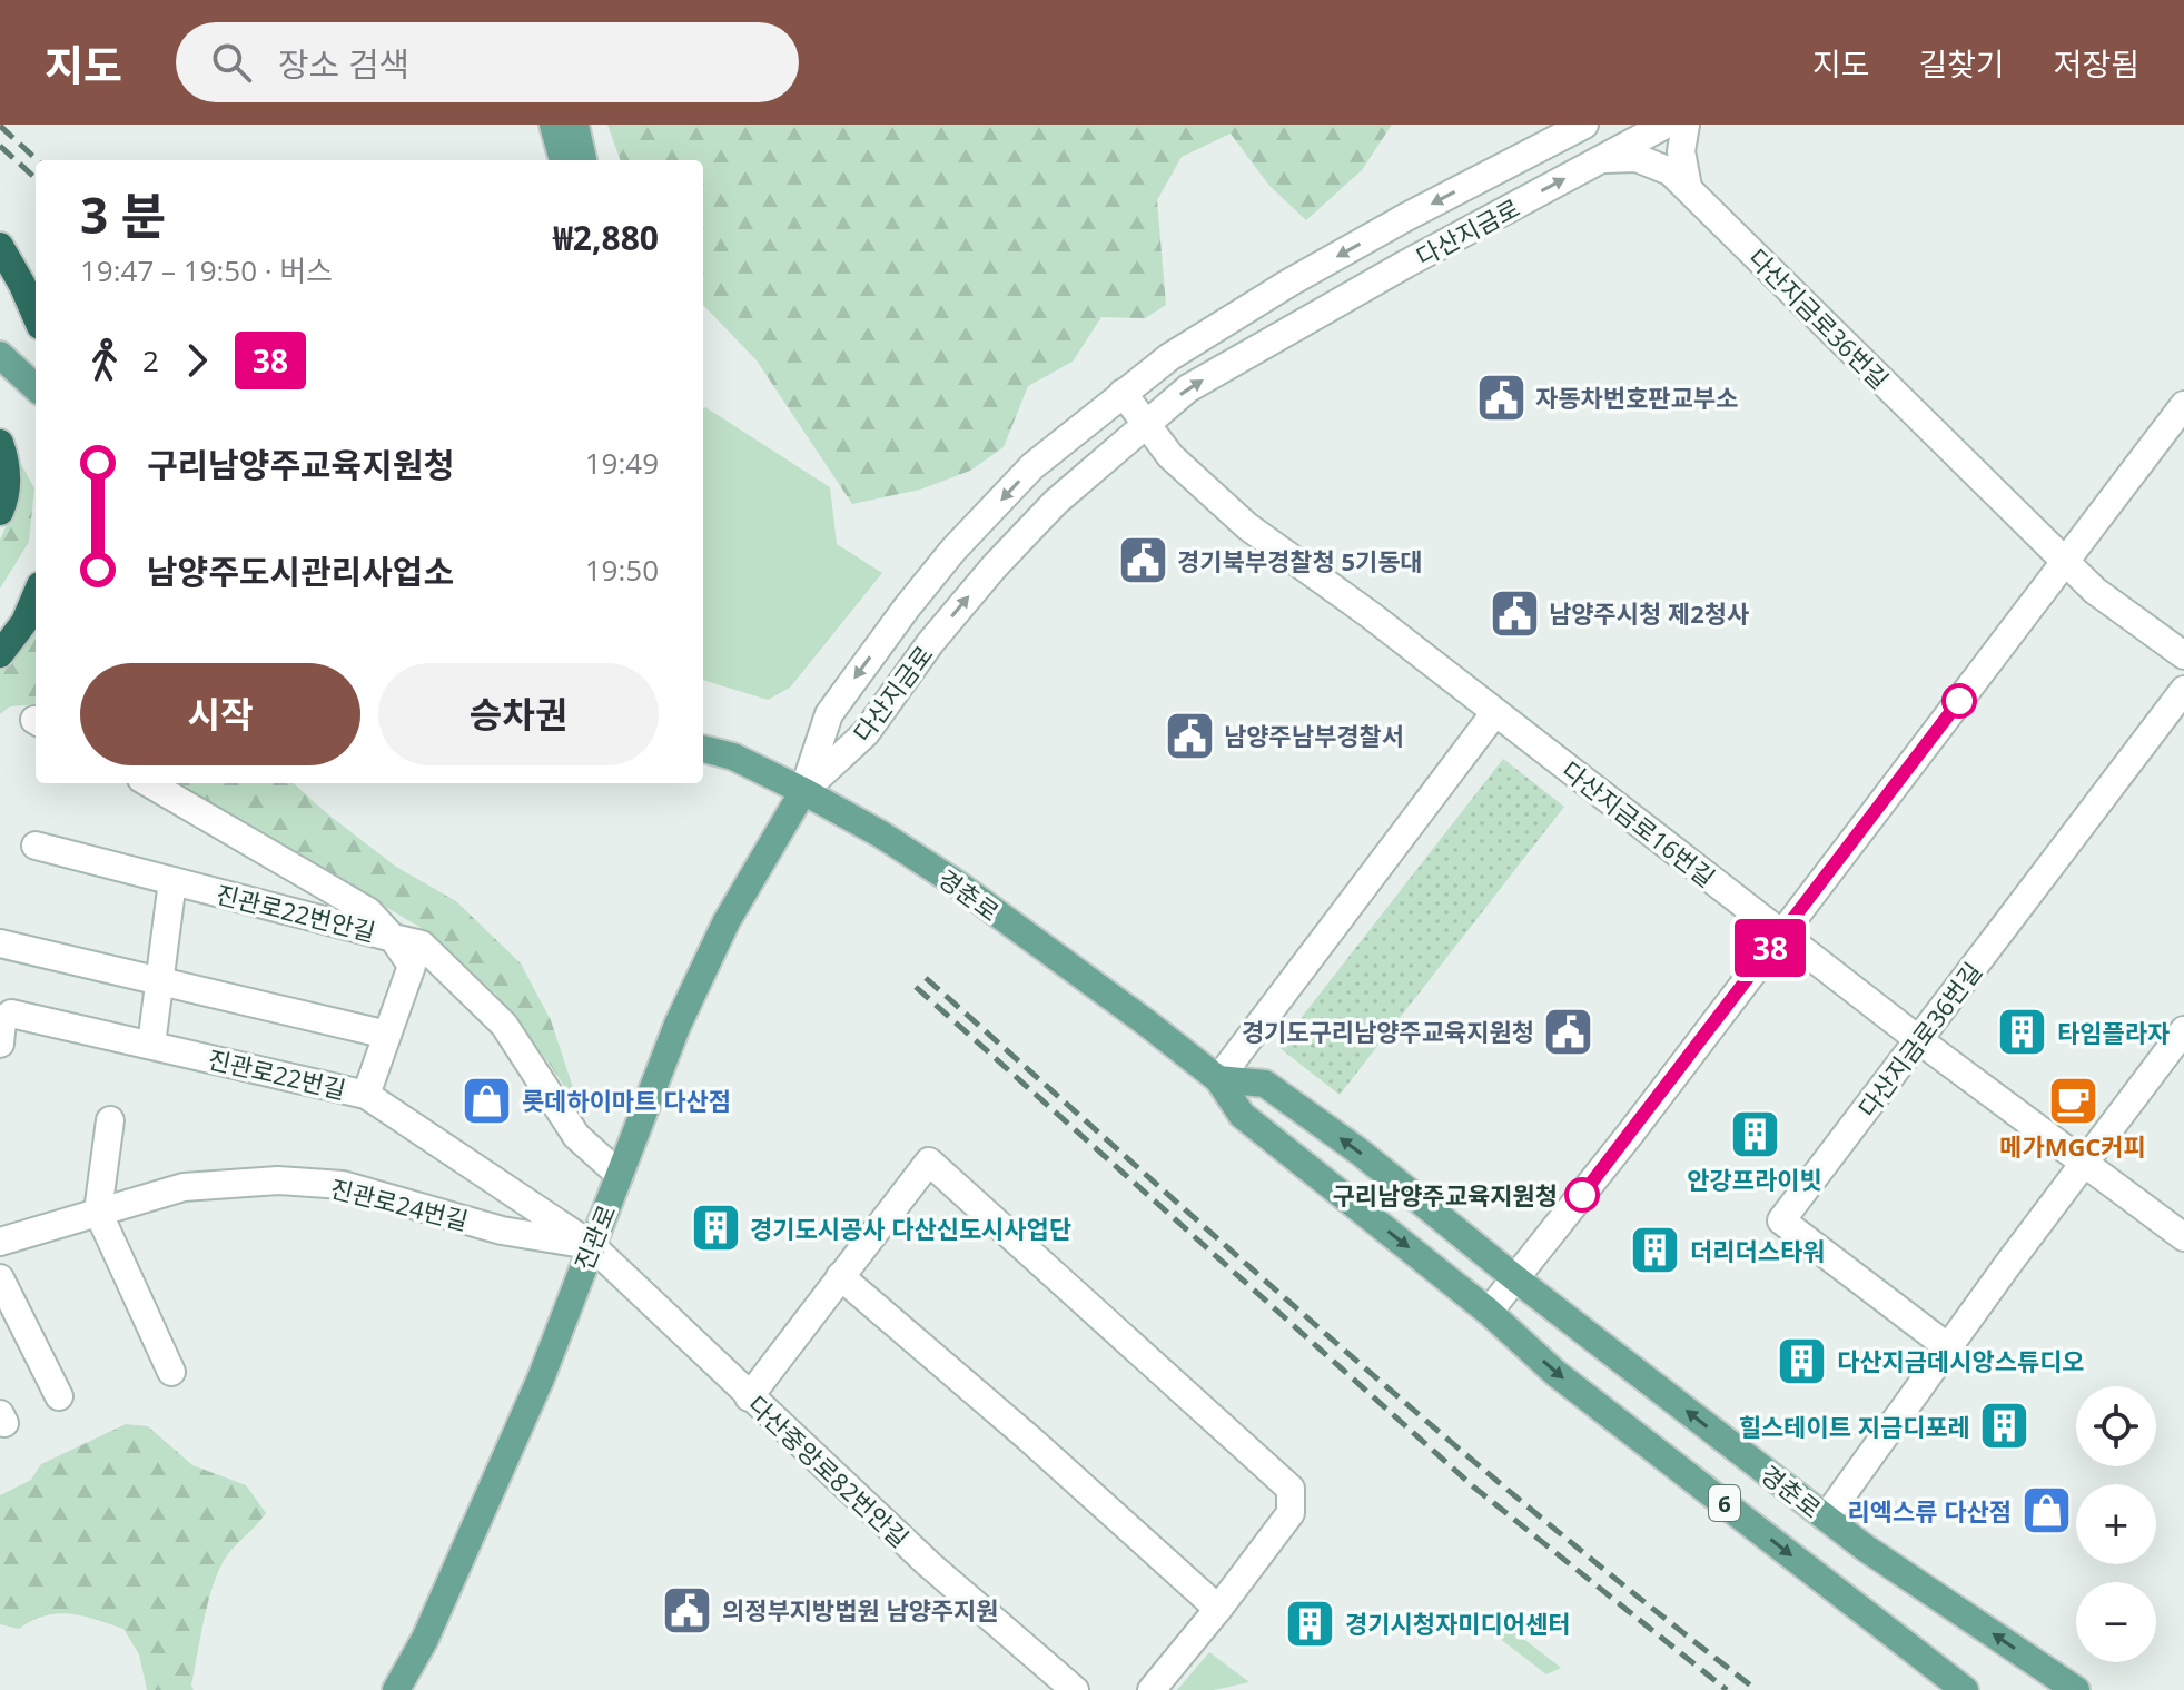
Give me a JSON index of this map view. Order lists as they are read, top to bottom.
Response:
{
  "streets": {
    "main road": ["경춘로", "진관로", "6"],
    "street": [
      "다산지금로",
      "다산지금로36번길",
      "다산지금로16번길",
      "진관로22번안길",
      "진관로22번길",
      "진관로24번길",
      "다산중앙로82번안길"
    ]
  },
  "crossings": [
    ["다산지금로", "다산지금로36번길"],
    ["다산지금로", "다산지금로16번길"],
    ["다산지금로", "경춘로"],
    ["다산지금로", "진관로"],
    ["다산지금로36번길", "다산지금로16번길"],
    ["경춘로", "진관로"],
    ["진관로22번안길", "진관로22번길"],
    ["진관로22번길", "진관로24번길"],
    ["진관로22번길", "진관로"],
    ["진관로22번길", "다산중앙로82번안길"],
    ["진관로24번길", "진관로"],
    ["진관로24번길", "다산중앙로82번안길"],
    ["진관로", "다산중앙로82번안길"]
  ],
  "places": {
    "public building": [
      "자동차번호판교부소",
      "경기북부경찰청 5기동대",
      "남양주시청 제2청사",
      "남양주남부경찰서",
      "경기도구리남양주교육지원청",
      "의정부지방법원 남양주지원"
    ],
    "building": [
      "타임플라자",
      "안강프라이빗",
      "경기도시공사 다산신도시사업단",
      "더리더스타워",
      "다산지금데시앙스튜디오",
      "힐스테이트 지금디포레",
      "경기시청자미디어센터"
    ],
    "shop": ["롯데하이마트 다산점", "리엑스류 다산점"],
    "cafe": ["메가MGC커피"],
    "other": ["구리남양주교육지원청"]
  },
  "lines": ["bus line 38"],
  "page": {
    "header": "지도",
    "search": "장소 검색",
    "nav": ["지도", "길찾기", "저장됨"],
    "on_map": "38",
    "heading": ["3 분", "19:47 – 19:50 · 버스", "₩2,880"],
    "legs": ["2", "38"],
    "list": [
      {
        "name": "구리남양주교육지원청",
        "value": "19:49"
      },
      {
        "name": "남양주도시관리사업소",
        "value": "19:50"
      }
    ],
    "buttons": ["시작", "승차권"],
    "map_buttons": ["+", "−"]
  }
}
